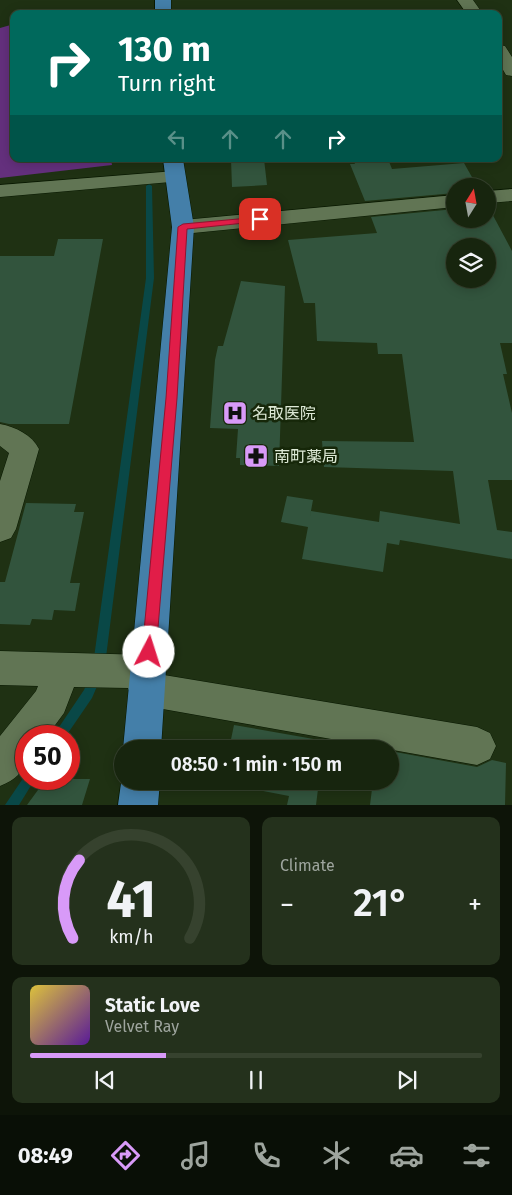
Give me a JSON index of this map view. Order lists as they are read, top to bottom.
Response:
{
  "places": {
    "hospital": ["名取医院"],
    "pharmacy": ["南町薬局"]
  },
  "north": "top",
  "page": {
    "turn": ["130 m", "Turn right"],
    "limit": "50",
    "trip": "08:50 · 1 min · 150 m",
    "tile": "Climate",
    "heat": ["−", "21°", "+"],
    "song": ["Static Love", "Velvet Ray"],
    "tabs": "08:49",
    "gauge": ["41", "km/h"]
  }
}
